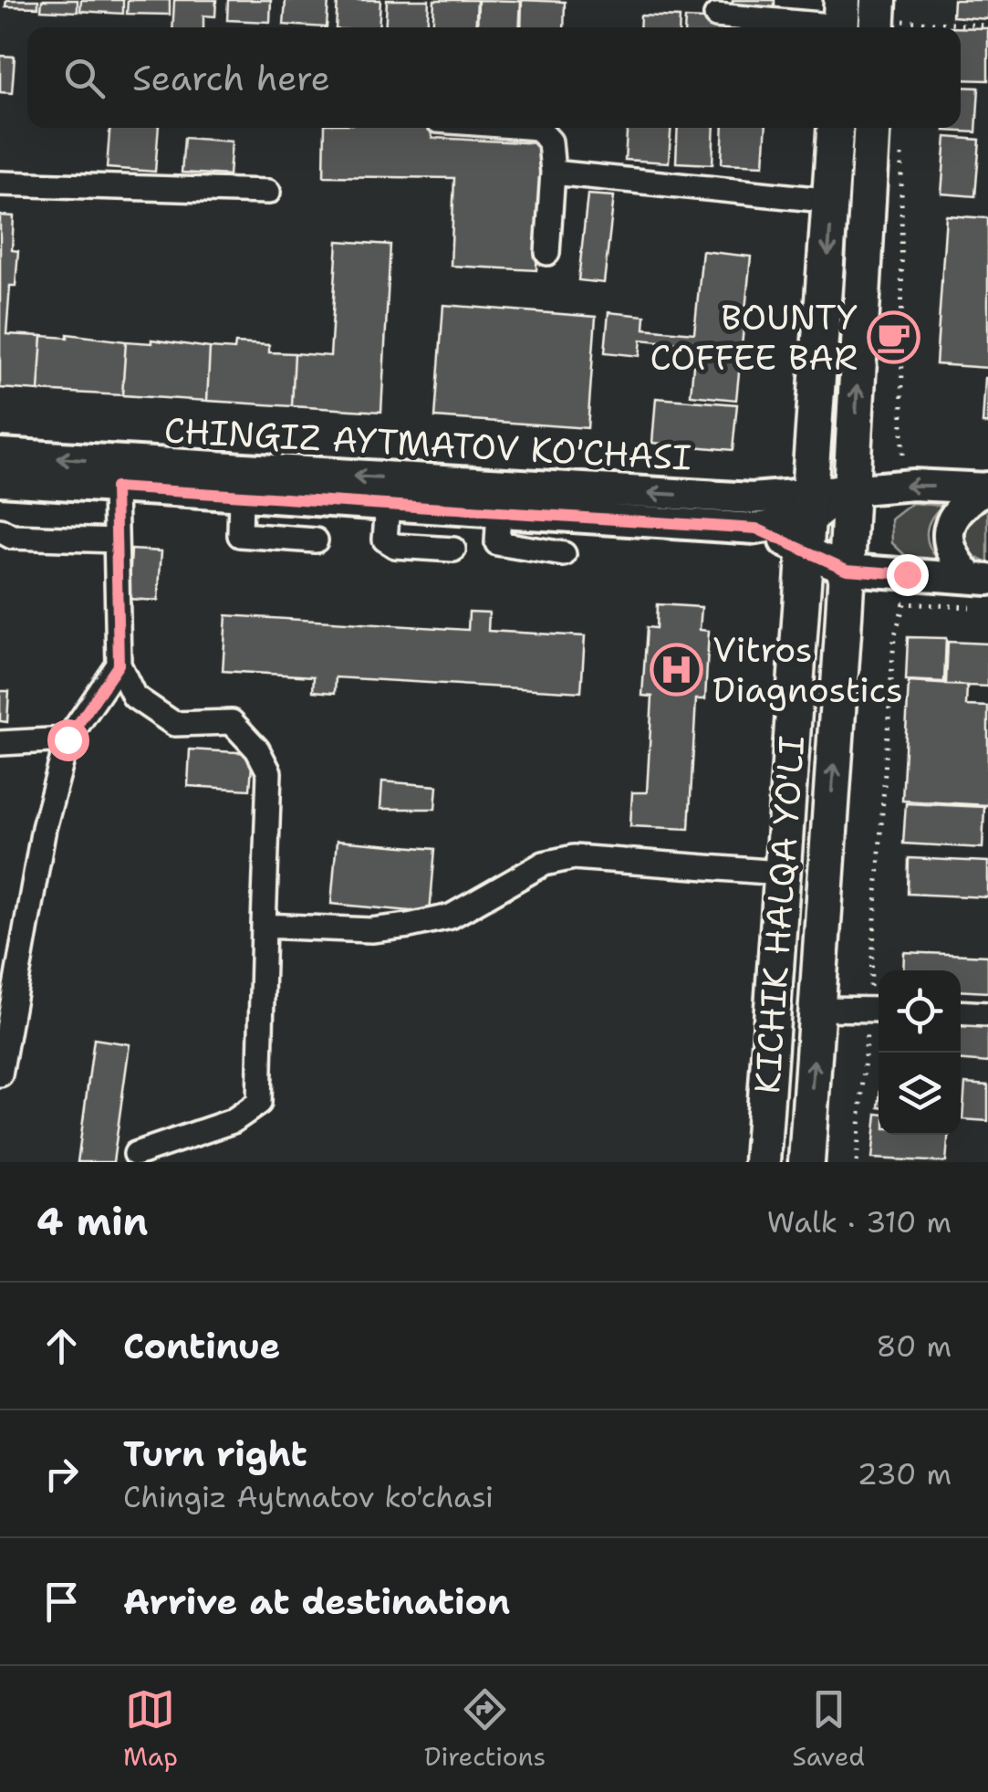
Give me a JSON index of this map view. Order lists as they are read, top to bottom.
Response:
{
  "streets": {
    "highway": ["KICHIK HALQA YO'LI"],
    "main road": ["CHINGIZ AYTMATOV KO'CHASI"]
  },
  "crossings": [
    ["CHINGIZ AYTMATOV KO'CHASI", "KICHIK HALQA YO'LI"]
  ],
  "places": {
    "cafe": ["BOUNTY COFFEE BAR"],
    "hospital": ["Vitros Diagnostics"]
  },
  "page": {
    "search": "Search here",
    "heading": ["4 min", "Walk · 310 m"],
    "list": [
      ["Continue", "80 m"],
      ["Turn right", "Chingiz Aytmatov ko'chasi", "230 m"],
      "Arrive at destination"
    ],
    "nav": ["Map", "Directions", "Saved"]
  }
}
